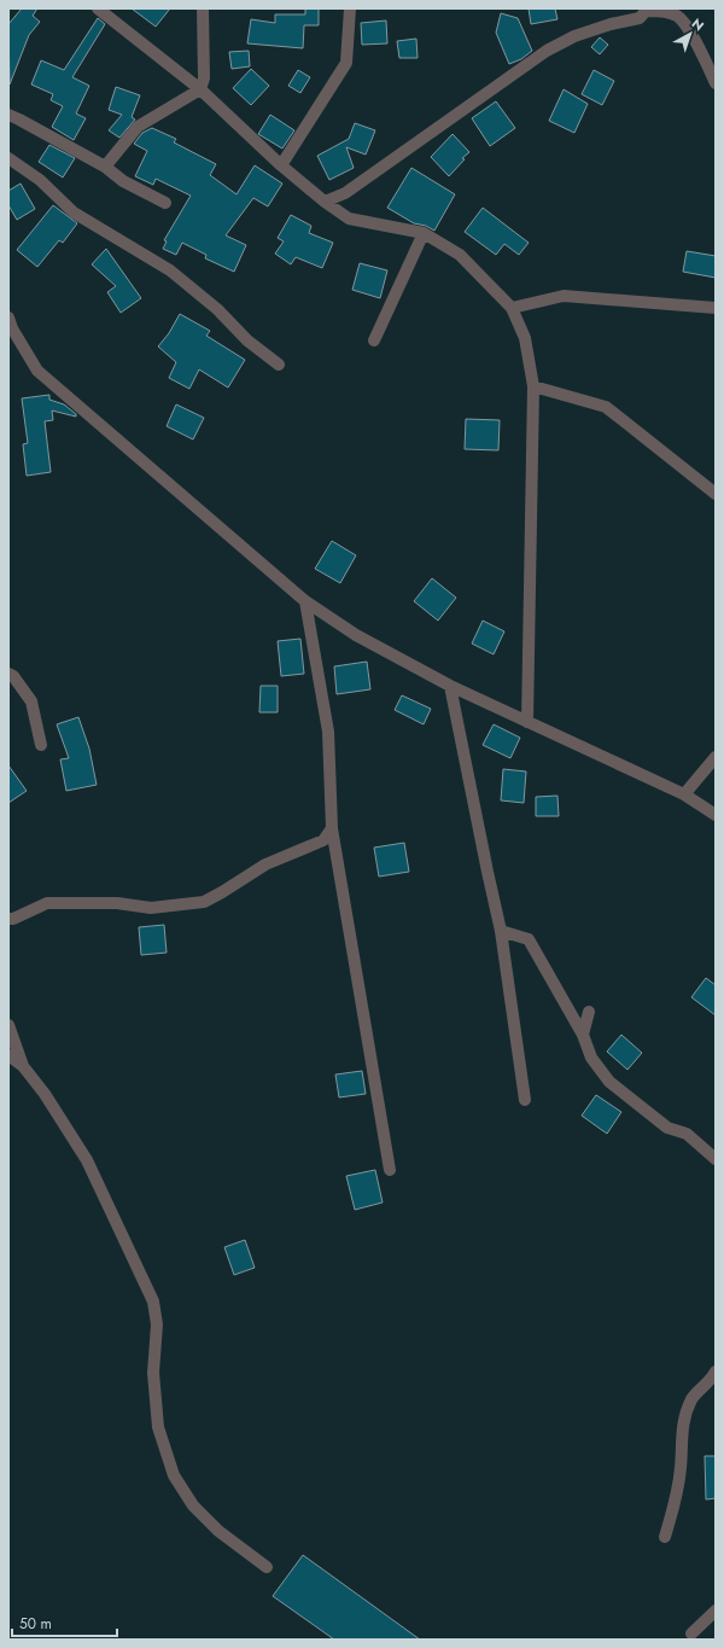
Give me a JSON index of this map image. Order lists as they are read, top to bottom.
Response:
{
  "scale_bar": "50 m",
  "north": "top right"
}
